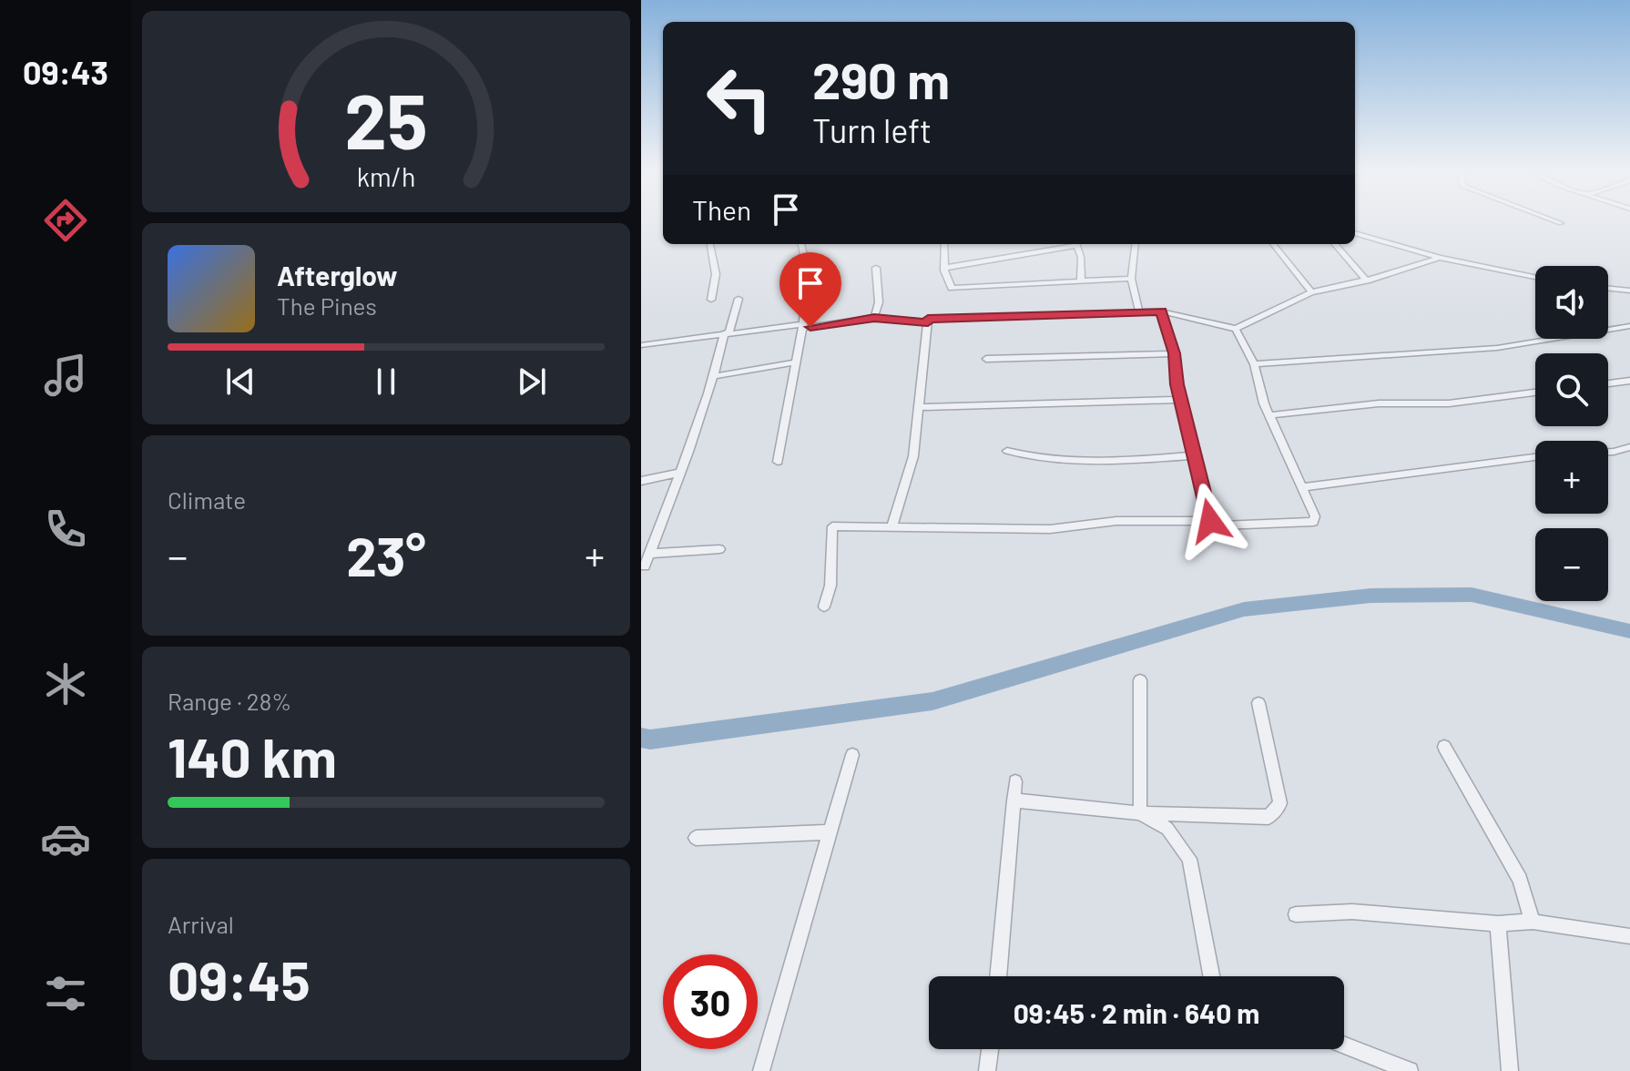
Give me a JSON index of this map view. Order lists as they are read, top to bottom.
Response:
{
  "page": {
    "tabs": "09:43",
    "turn": ["290 m", "Turn left"],
    "then": "Then",
    "song": ["Afterglow", "The Pines"],
    "map_buttons": ["+", "−"],
    "tile": [
      "Climate",
      ["Range · 28%", "140 km"],
      ["Arrival", "09:45"]
    ],
    "heat": ["−", "23°", "+"],
    "limit": "30",
    "trip": "09:45 · 2 min · 640 m",
    "gauge": ["25", "km/h"]
  }
}
